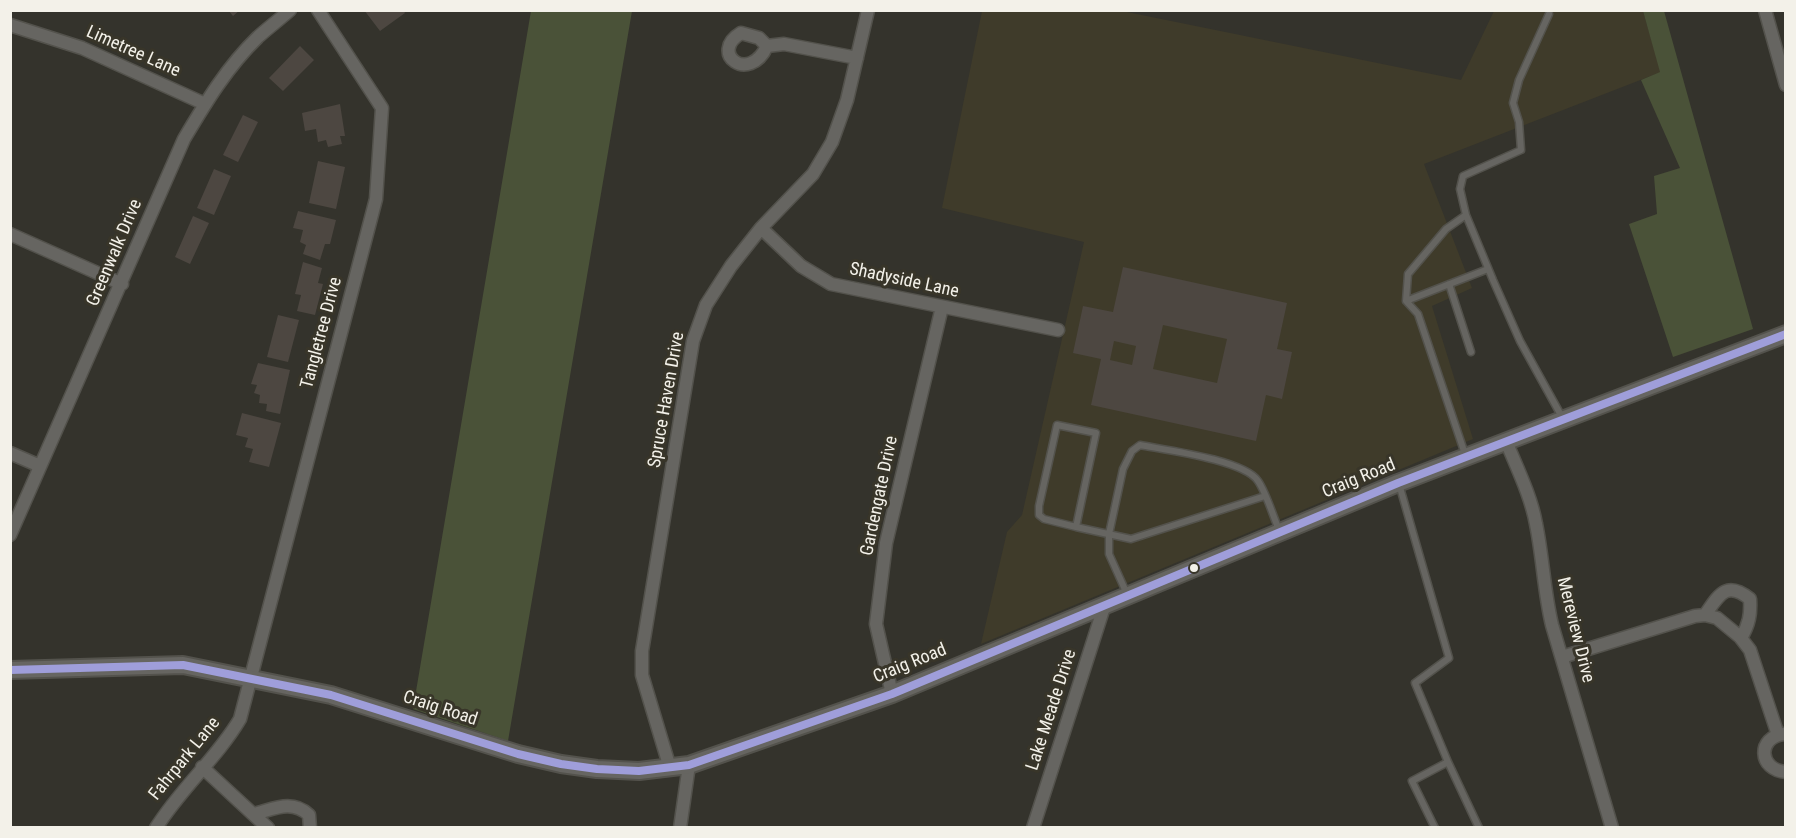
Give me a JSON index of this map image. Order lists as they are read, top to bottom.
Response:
{
  "streets": {
    "main road": ["Craig Road"],
    "street": [
      "Limetree Lane",
      "Greenwalk Drive",
      "Shadyside Lane",
      "Tangletree Drive",
      "Spruce Haven Drive",
      "Gardengate Drive",
      "Mereview Drive",
      "Lake Meade Drive",
      "Fahrpark Lane"
    ]
  },
  "crossings": [
    ["Limetree Lane", "Greenwalk Drive"],
    ["Shadyside Lane", "Spruce Haven Drive"],
    ["Shadyside Lane", "Gardengate Drive"],
    ["Tangletree Drive", "Craig Road"],
    ["Tangletree Drive", "Fahrpark Lane"],
    ["Spruce Haven Drive", "Craig Road"],
    ["Craig Road", "Gardengate Drive"],
    ["Craig Road", "Mereview Drive"],
    ["Craig Road", "Lake Meade Drive"],
    ["Craig Road", "Fahrpark Lane"]
  ]
}
